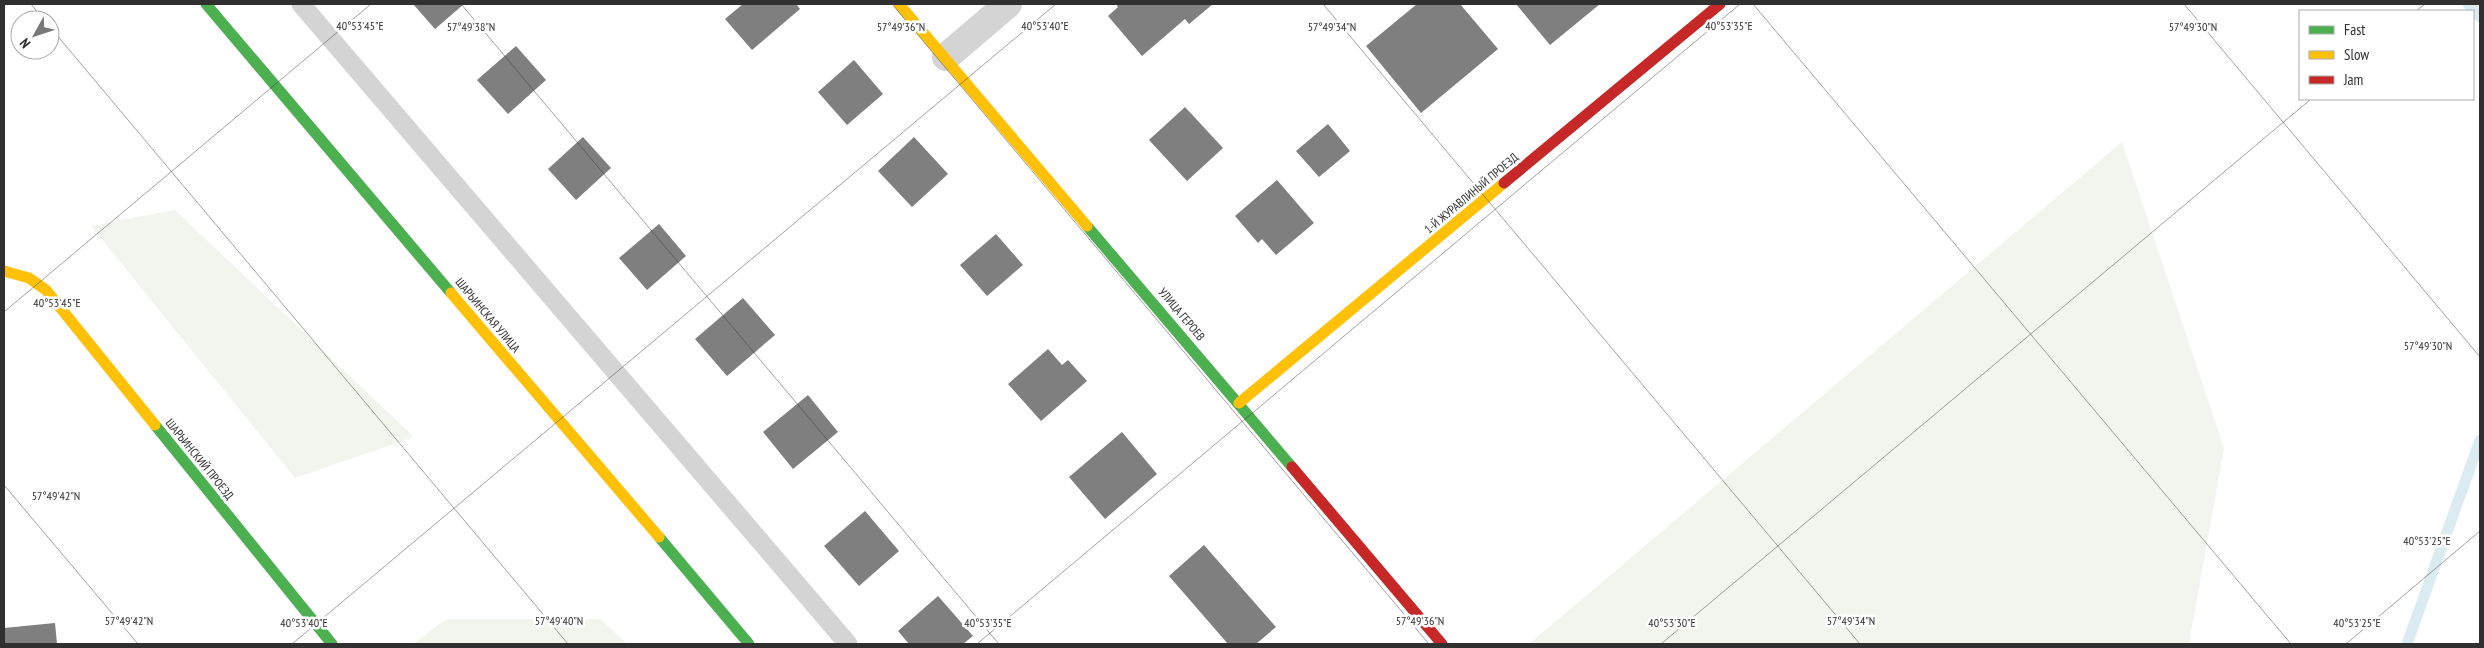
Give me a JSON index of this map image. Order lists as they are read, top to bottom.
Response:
{
  "streets": {
    "street": [
      "1-Й ЖУРАВЛИНЫЙ ПРОЕЗД",
      "УЛИЦА ГЕРОЕВ",
      "ШАРЬИНСКАЯ УЛИЦА",
      "ШАРЬИНСКИЙ ПРОЕЗД"
    ]
  },
  "crossings": [
    ["1-Й ЖУРАВЛИНЫЙ ПРОЕЗД", "УЛИЦА ГЕРОЕВ"]
  ],
  "legend": ["Fast", "Slow", "Jam"],
  "north": "bottom left",
  "coordinates": [
    "40°53'35\"E",
    "40°53'45\"E",
    "40°53'40\"E",
    "57°49'36\"N",
    "57°49'38\"N",
    "57°49'34\"N",
    "57°49'30\"N",
    "57°49'42\"N",
    "40°53'25\"E",
    "57°49'40\"N",
    "40°53'30\"E"
  ]
}
